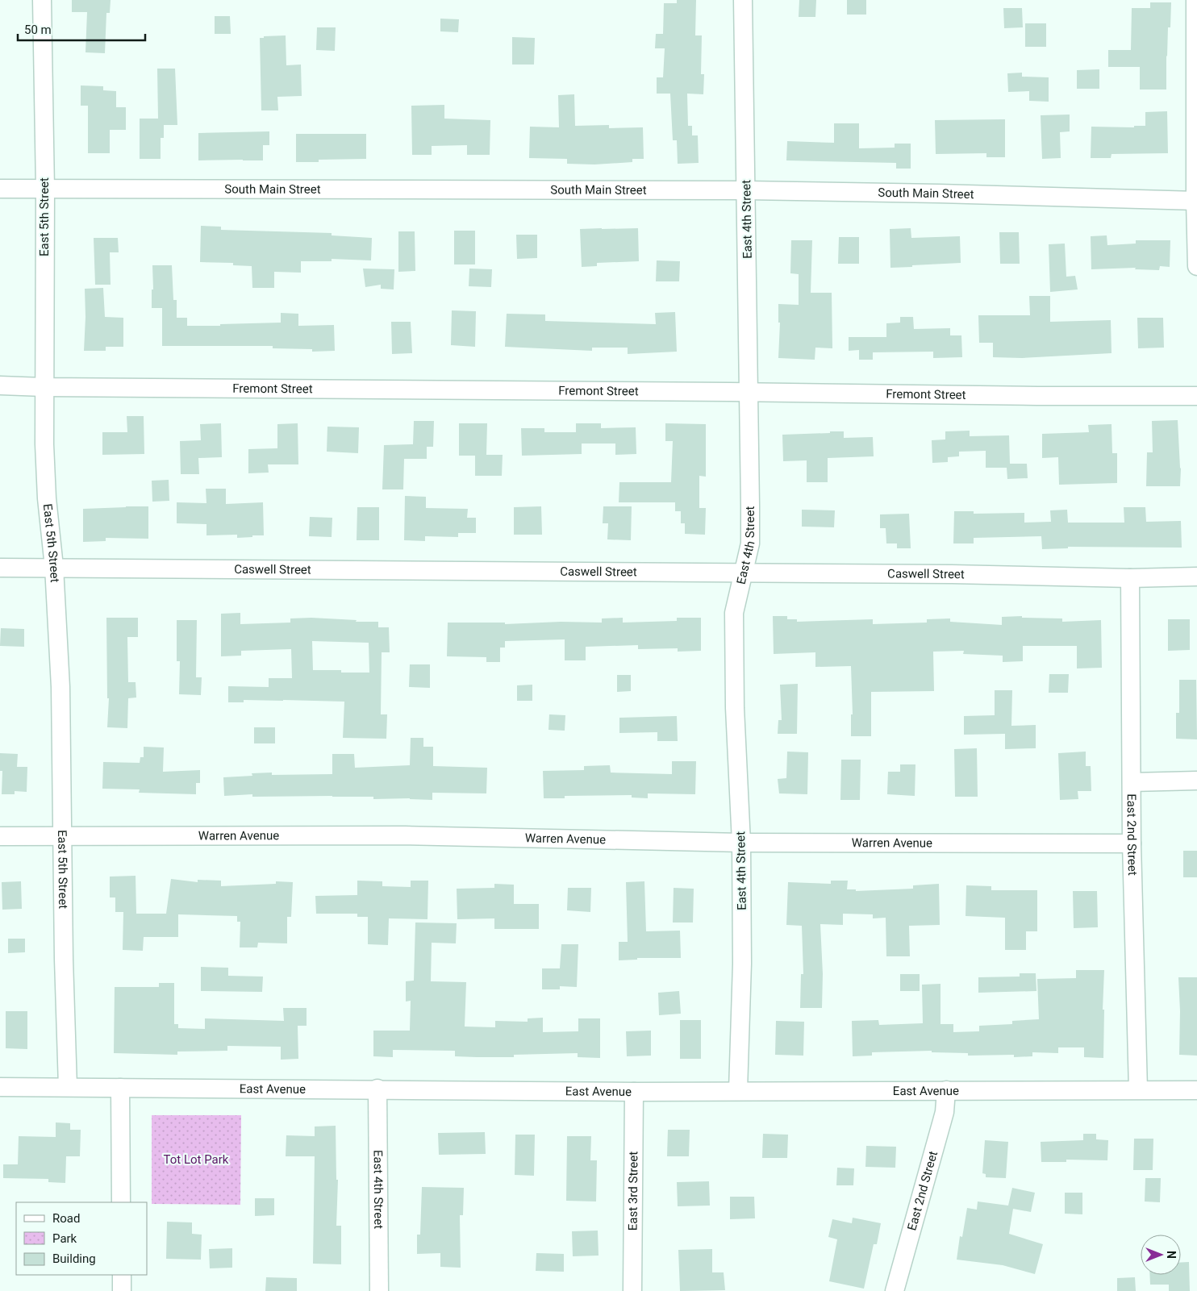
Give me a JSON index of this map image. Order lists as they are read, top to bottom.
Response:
{
  "streets": {
    "street": [
      "South Main Street",
      "East 5th Street",
      "East 4th Street",
      "Fremont Street",
      "Caswell Street",
      "East 2nd Street",
      "Warren Avenue",
      "East Avenue",
      "East 3rd Street"
    ]
  },
  "crossings": [
    ["South Main Street", "East 5th Street"],
    ["South Main Street", "East 4th Street"],
    ["East 5th Street", "Fremont Street"],
    ["East 5th Street", "Caswell Street"],
    ["East 5th Street", "Warren Avenue"],
    ["East 5th Street", "East Avenue"],
    ["East 4th Street", "Fremont Street"],
    ["East 4th Street", "Caswell Street"],
    ["East 4th Street", "Warren Avenue"],
    ["East 4th Street", "East Avenue"],
    ["Caswell Street", "East 2nd Street"],
    ["East 2nd Street", "Warren Avenue"],
    ["East 2nd Street", "East Avenue"],
    ["East Avenue", "East 3rd Street"]
  ],
  "parks": ["Tot Lot Park"],
  "legend": ["Road", "Park", "Building"],
  "scale_bar": "50 m",
  "north": "right"
}
